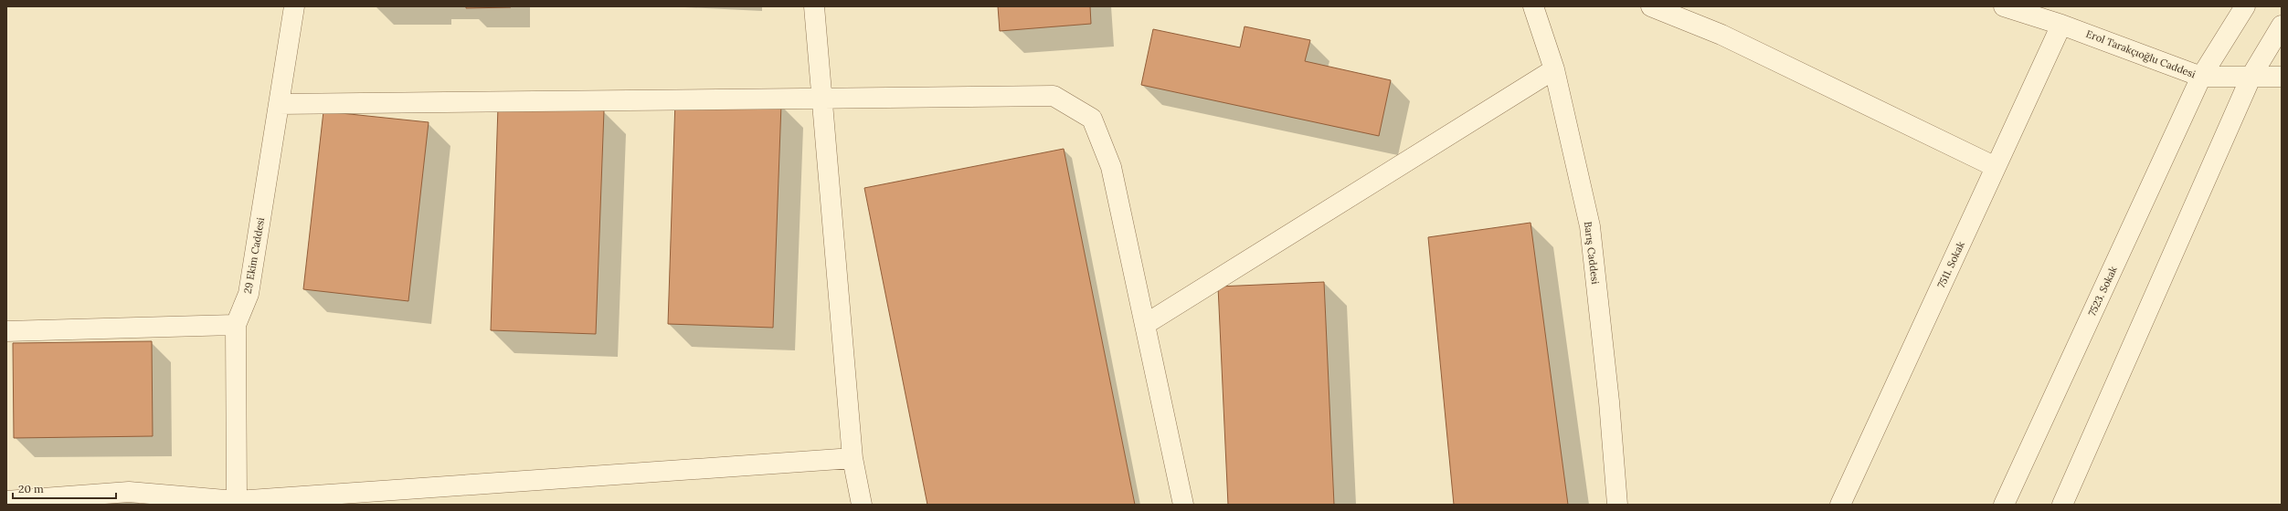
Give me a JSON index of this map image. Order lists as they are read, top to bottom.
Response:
{
  "streets": {
    "street": [
      "Erol Tarakçıoğlu Caddesi",
      "Barış Caddesi",
      "29 Ekim Caddesi",
      "7511. Sokak",
      "7523. Sokak"
    ]
  },
  "crossings": [
    ["Erol Tarakçıoğlu Caddesi", "7511. Sokak"],
    ["Erol Tarakçıoğlu Caddesi", "7523. Sokak"]
  ],
  "scale_bar": "20 m"
}
